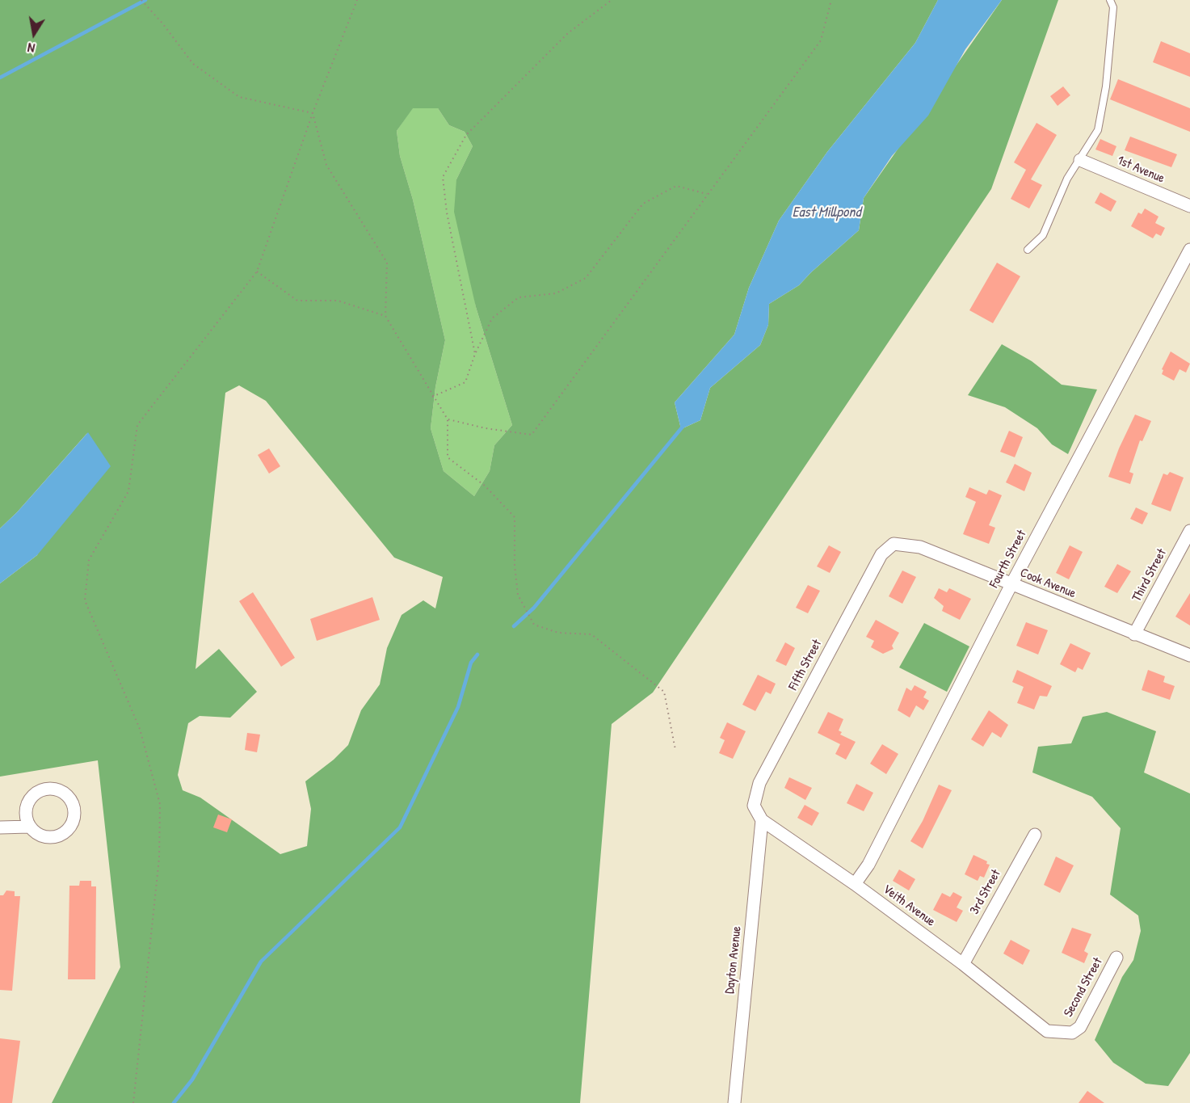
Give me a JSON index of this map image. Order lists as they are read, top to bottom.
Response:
{
  "streets": {
    "street": [
      "1st Avenue",
      "Fourth Street",
      "Third Street",
      "Cook Avenue",
      "Fifth Street",
      "3rd Street",
      "Veith Avenue",
      "Dayton Avenue",
      "Second Street"
    ]
  },
  "crossings": [
    ["Fourth Street", "Cook Avenue"],
    ["Fourth Street", "Veith Avenue"],
    ["Third Street", "Cook Avenue"],
    ["Cook Avenue", "Fifth Street"],
    ["Fifth Street", "Veith Avenue"],
    ["3rd Street", "Veith Avenue"],
    ["Veith Avenue", "Dayton Avenue"],
    ["Veith Avenue", "Second Street"]
  ],
  "water": ["East Millpond"],
  "north": "bottom"
}
